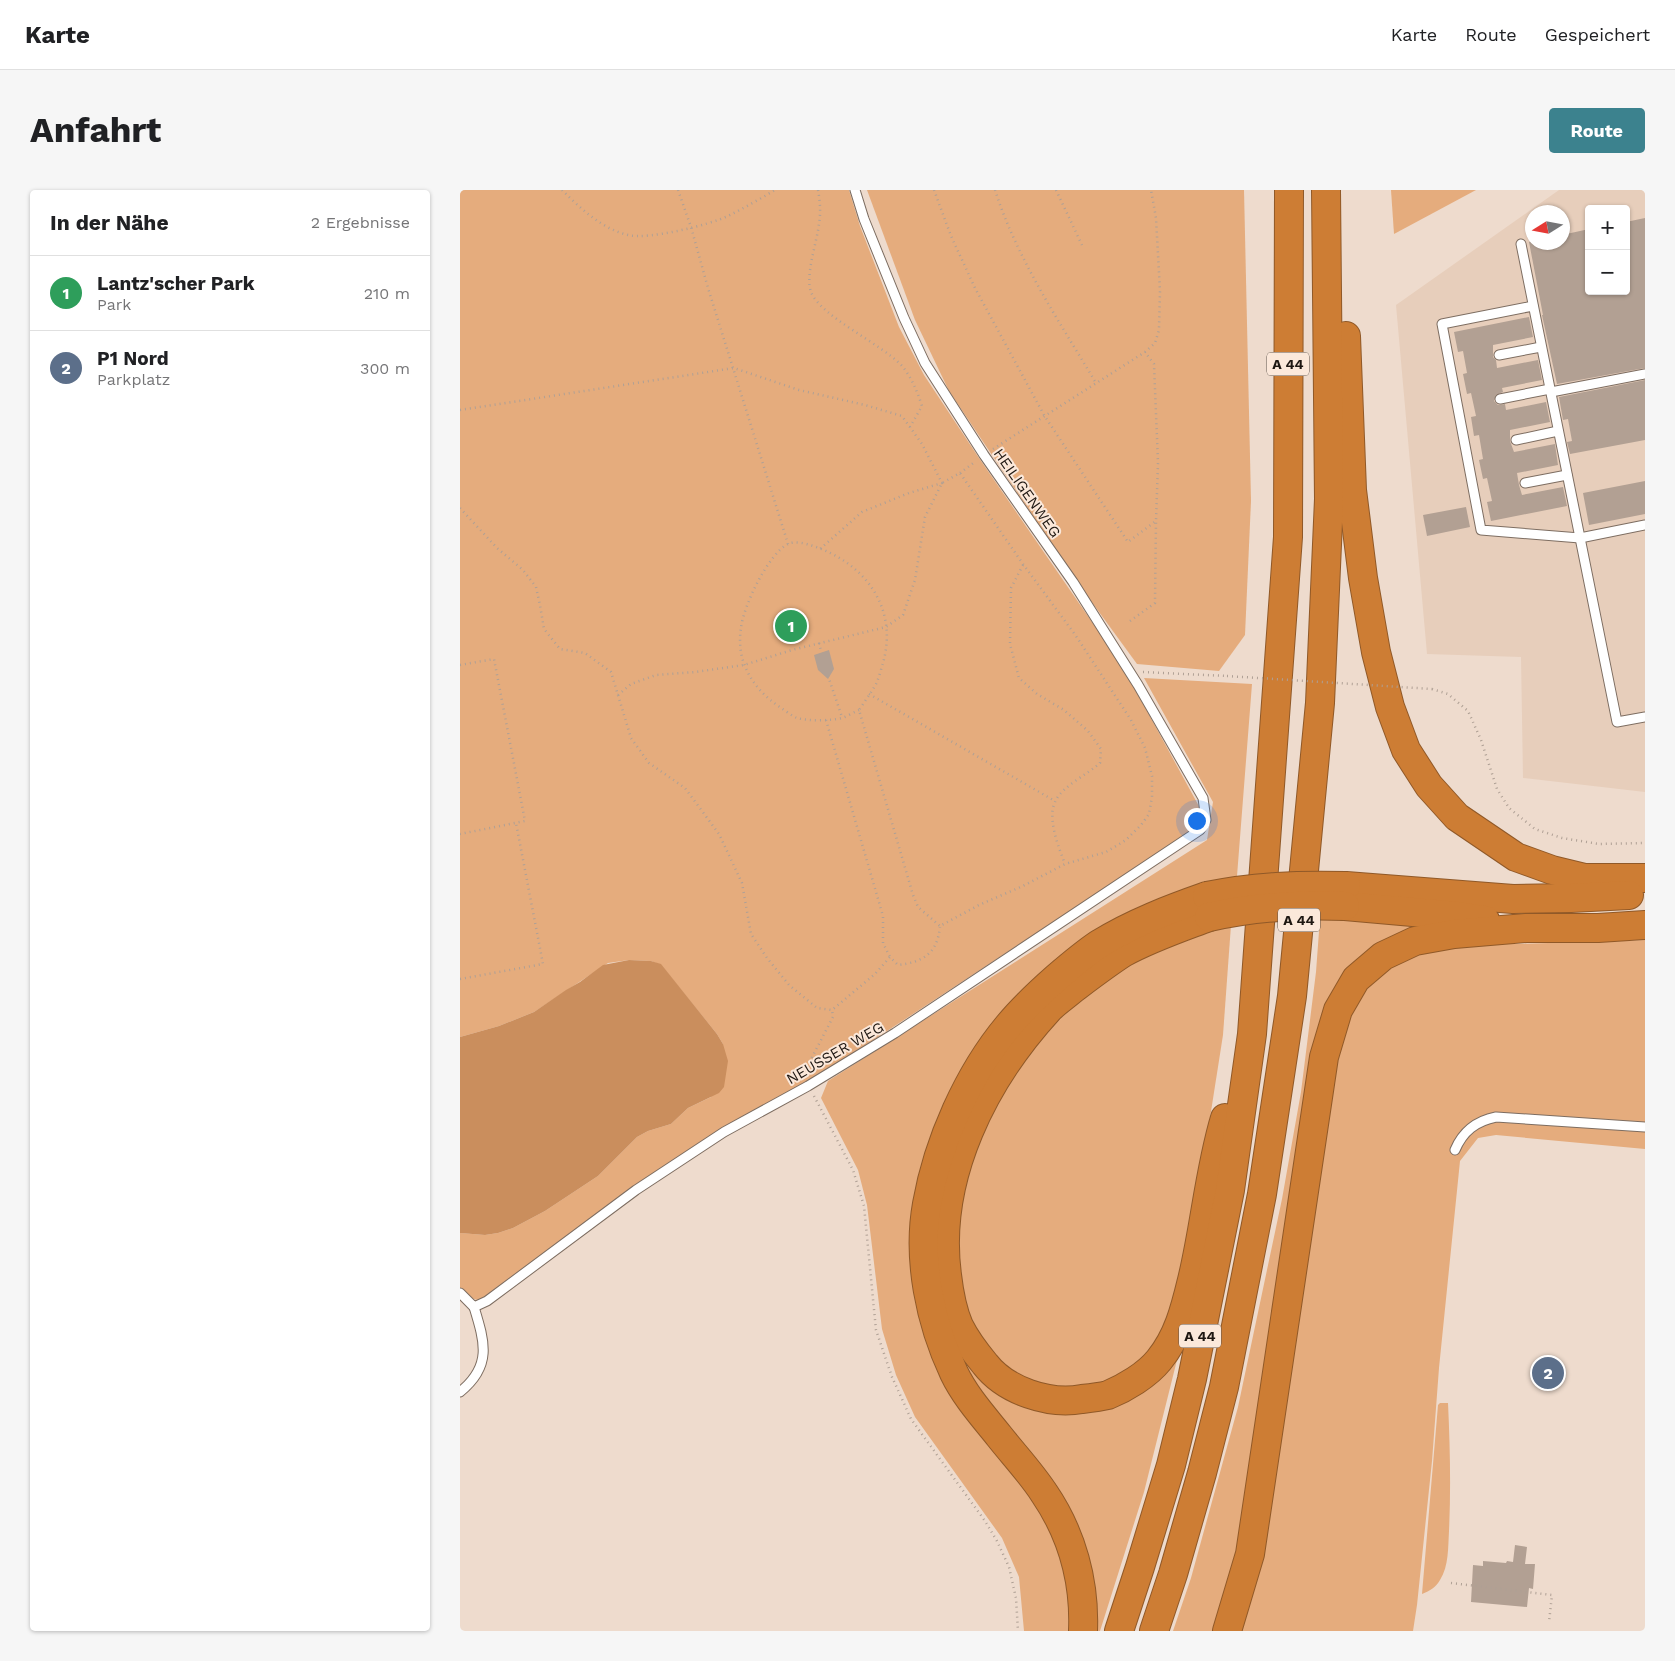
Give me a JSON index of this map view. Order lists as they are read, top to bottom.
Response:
{
  "streets": {
    "highway": ["A 44"],
    "lane": ["HEILIGENWEG", "NEUSSER WEG"]
  },
  "crossings": [
    ["HEILIGENWEG", "NEUSSER WEG"]
  ],
  "north": "left",
  "page": {
    "header": "Karte",
    "nav": ["Karte", "Route", "Gespeichert"],
    "buttons": "Route",
    "title": "Anfahrt",
    "heading": ["In der Nähe", "2 Ergebnisse"],
    "map_buttons": ["+", "−"],
    "list": [
      {
        "mark": "1",
        "name": "Lantz'scher Park",
        "note": "Park",
        "value": "210 m"
      },
      {
        "mark": "2",
        "name": "P1 Nord",
        "note": "Parkplatz",
        "value": "300 m"
      }
    ],
    "pins": ["1", "2"]
  }
}
